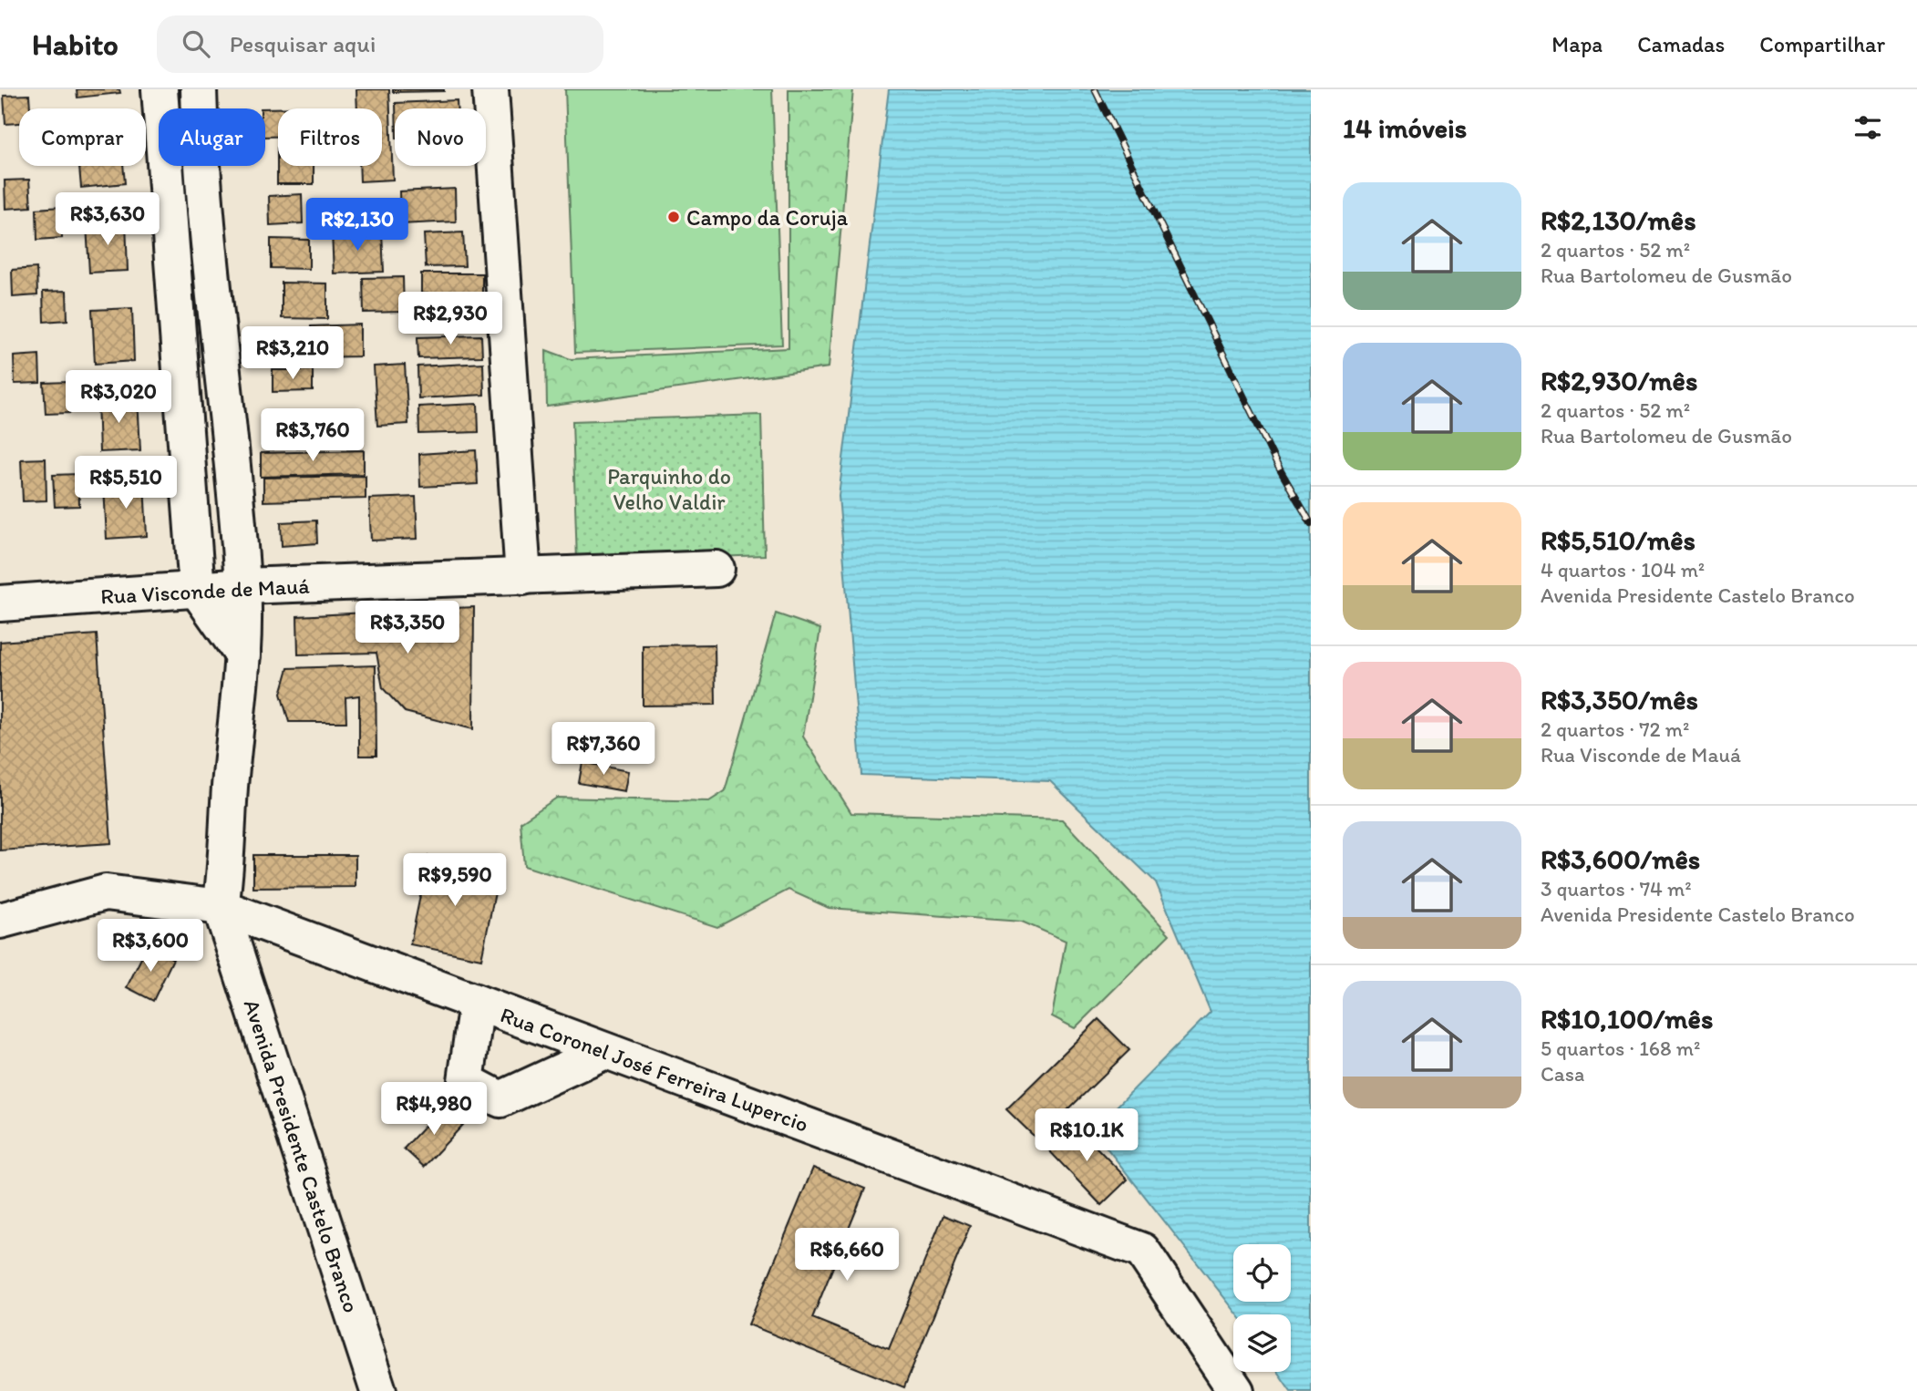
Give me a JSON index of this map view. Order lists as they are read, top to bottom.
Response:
{
  "streets": {
    "street": ["Rua Visconde de Mauá", "Rua Coronel José Ferreira Lupercio", "Avenida Presidente Castelo Branco"]
  },
  "crossings": [
    ["Rua Visconde de Mauá", "Avenida Presidente Castelo Branco"],
    ["Rua Coronel José Ferreira Lupercio", "Avenida Presidente Castelo Branco"]
  ],
  "parks": ["Parquinho do Velho Valdir"],
  "places": ["Campo da Coruja"],
  "page": {
    "header": "Habito",
    "search": "Pesquisar aqui",
    "nav": ["Mapa", "Camadas", "Compartilhar"],
    "heading": "14 imóveis",
    "chip": [
      "Comprar",
      "Alugar",
      "Filtros",
      "Novo"
    ],
    "list": [
      {
        "name": "R$2,130/mês",
        "note": "2 quartos · 52 m² · Rua Bartolomeu de Gusmão"
      },
      {
        "name": "R$2,930/mês",
        "note": "2 quartos · 52 m² · Rua Bartolomeu de Gusmão"
      },
      {
        "name": "R$5,510/mês",
        "note": "4 quartos · 104 m² · Avenida Presidente Castelo Branco"
      },
      {
        "name": "R$3,350/mês",
        "note": "2 quartos · 72 m² · Rua Visconde de Mauá"
      },
      {
        "name": "R$3,600/mês",
        "note": "3 quartos · 74 m² · Avenida Presidente Castelo Branco"
      },
      {
        "name": "R$10,100/mês",
        "note": "5 quartos · 168 m² · Casa"
      }
    ],
    "price": [
      "R$3,630",
      "R$2,130",
      "R$2,930",
      "R$3,210",
      "R$3,020",
      "R$3,760",
      "R$5,510",
      "R$3,350",
      "R$7,360",
      "R$9,590",
      "R$3,600",
      "R$4,980",
      "R$10.1K",
      "R$6,660"
    ]
  }
}
